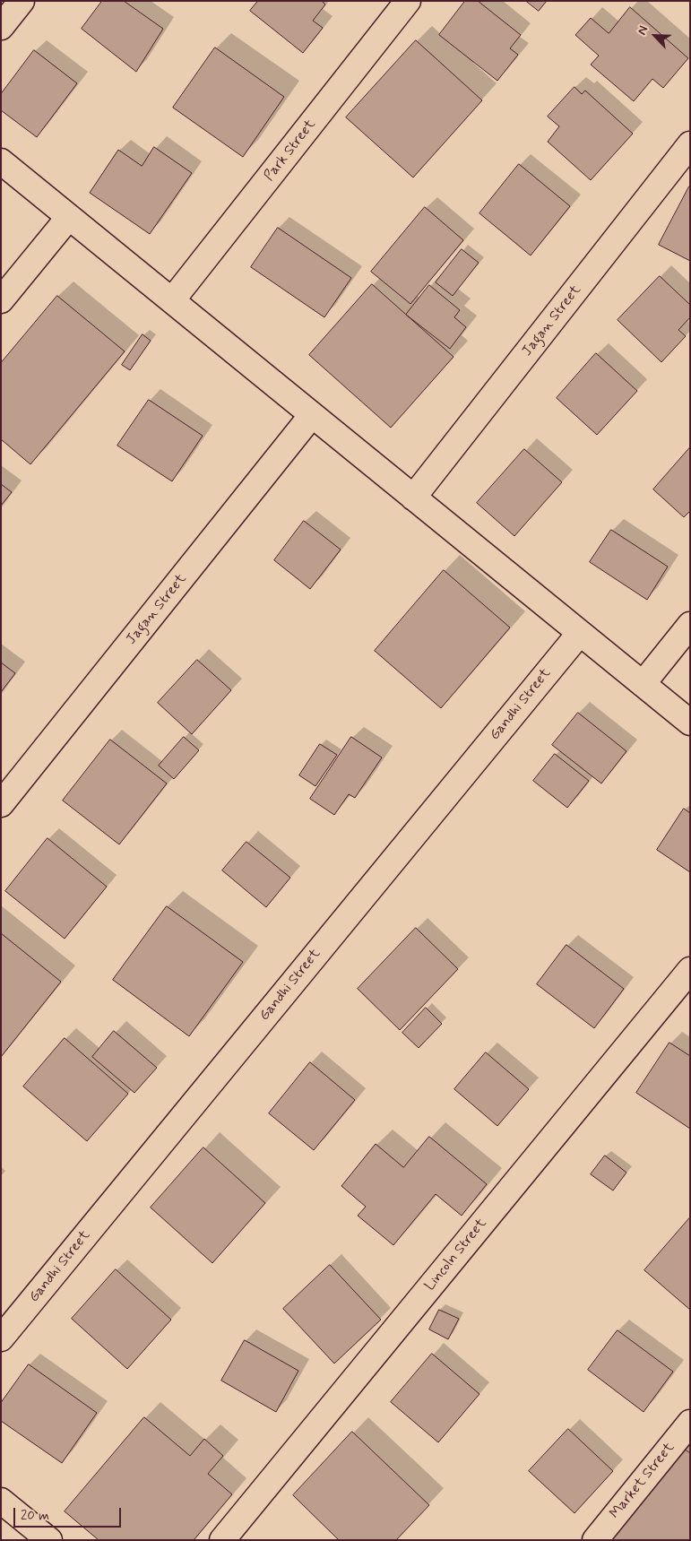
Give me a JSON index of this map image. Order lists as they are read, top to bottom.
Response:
{
  "streets": {
    "street": [
      "Park Street",
      "Jagan Street",
      "Gandhi Street",
      "Lincoln Street",
      "Market Street"
    ]
  },
  "scale_bar": "20 m",
  "north": "top left"
}
